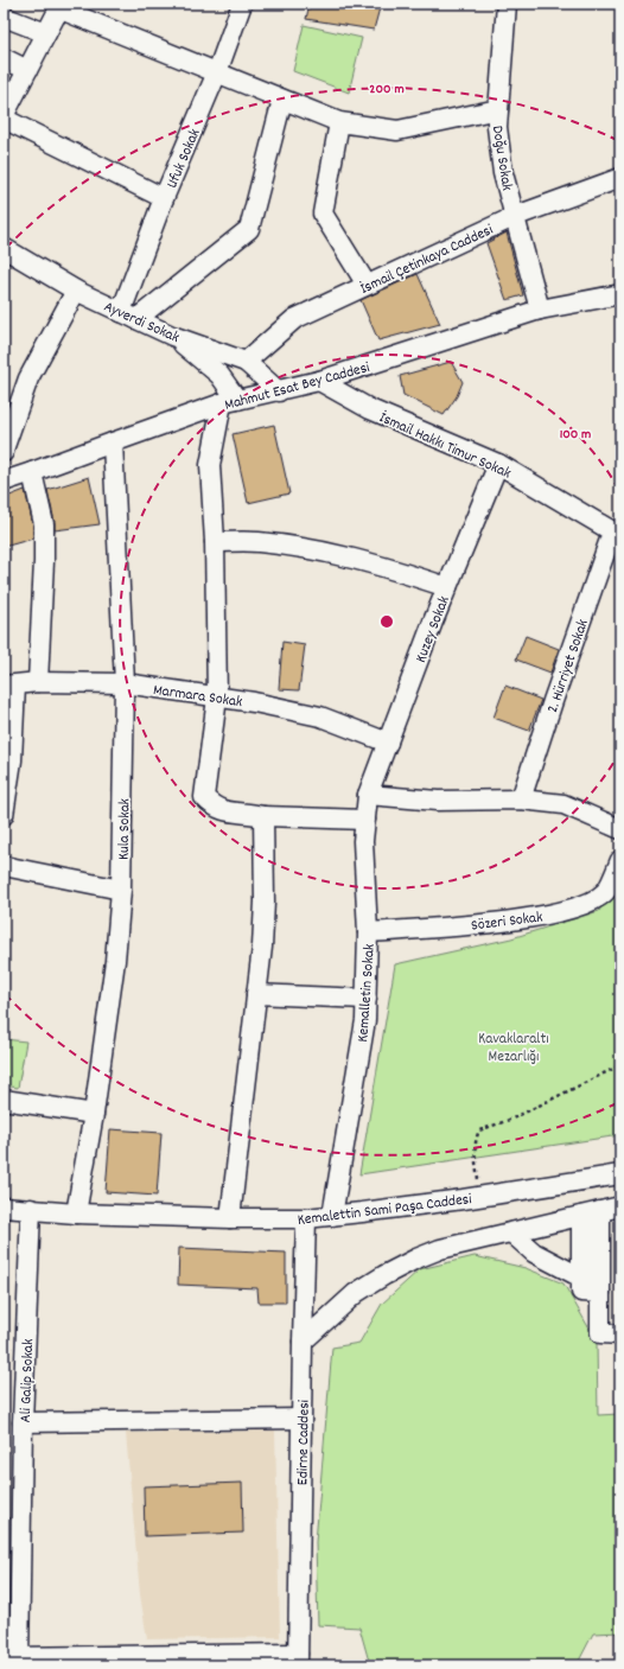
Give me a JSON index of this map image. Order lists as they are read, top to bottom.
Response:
{
  "streets": {
    "street": [
      "Ufuk Sokak",
      "Doğu Sokak",
      "İsmail Çetinkaya Caddesi",
      "Ayverdi Sokak",
      "Mahmut Esat Bey Caddesi",
      "İsmail Hakkı Timur Sokak",
      "Kuzey Sokak",
      "2. Hürriyet Sokak",
      "Marmara Sokak",
      "Kula Sokak",
      "Sözeri Sokak",
      "Kemalletin Sokak",
      "Kemalettin Sami Paşa Caddesi",
      "Ali Galip Sokak",
      "Edirne Caddesi"
    ]
  },
  "crossings": [
    ["Ufuk Sokak", "Ayverdi Sokak"],
    ["Doğu Sokak", "İsmail Çetinkaya Caddesi"],
    ["Doğu Sokak", "Mahmut Esat Bey Caddesi"],
    ["İsmail Çetinkaya Caddesi", "Ayverdi Sokak"],
    ["Ayverdi Sokak", "Mahmut Esat Bey Caddesi"],
    ["Mahmut Esat Bey Caddesi", "İsmail Hakkı Timur Sokak"],
    ["Mahmut Esat Bey Caddesi", "Kula Sokak"],
    ["İsmail Hakkı Timur Sokak", "Kuzey Sokak"],
    ["İsmail Hakkı Timur Sokak", "2. Hürriyet Sokak"],
    ["Kuzey Sokak", "Marmara Sokak"],
    ["Kuzey Sokak", "Kemalletin Sokak"],
    ["Marmara Sokak", "Kula Sokak"],
    ["Kula Sokak", "Kemalettin Sami Paşa Caddesi"],
    ["Sözeri Sokak", "Kemalletin Sokak"],
    ["Kemalletin Sokak", "Kemalettin Sami Paşa Caddesi"],
    ["Kemalettin Sami Paşa Caddesi", "Ali Galip Sokak"],
    ["Kemalettin Sami Paşa Caddesi", "Edirne Caddesi"]
  ],
  "parks": ["Kavaklaraltı Mezarlığı"],
  "rings": ["200 m", "100 m"]
}
